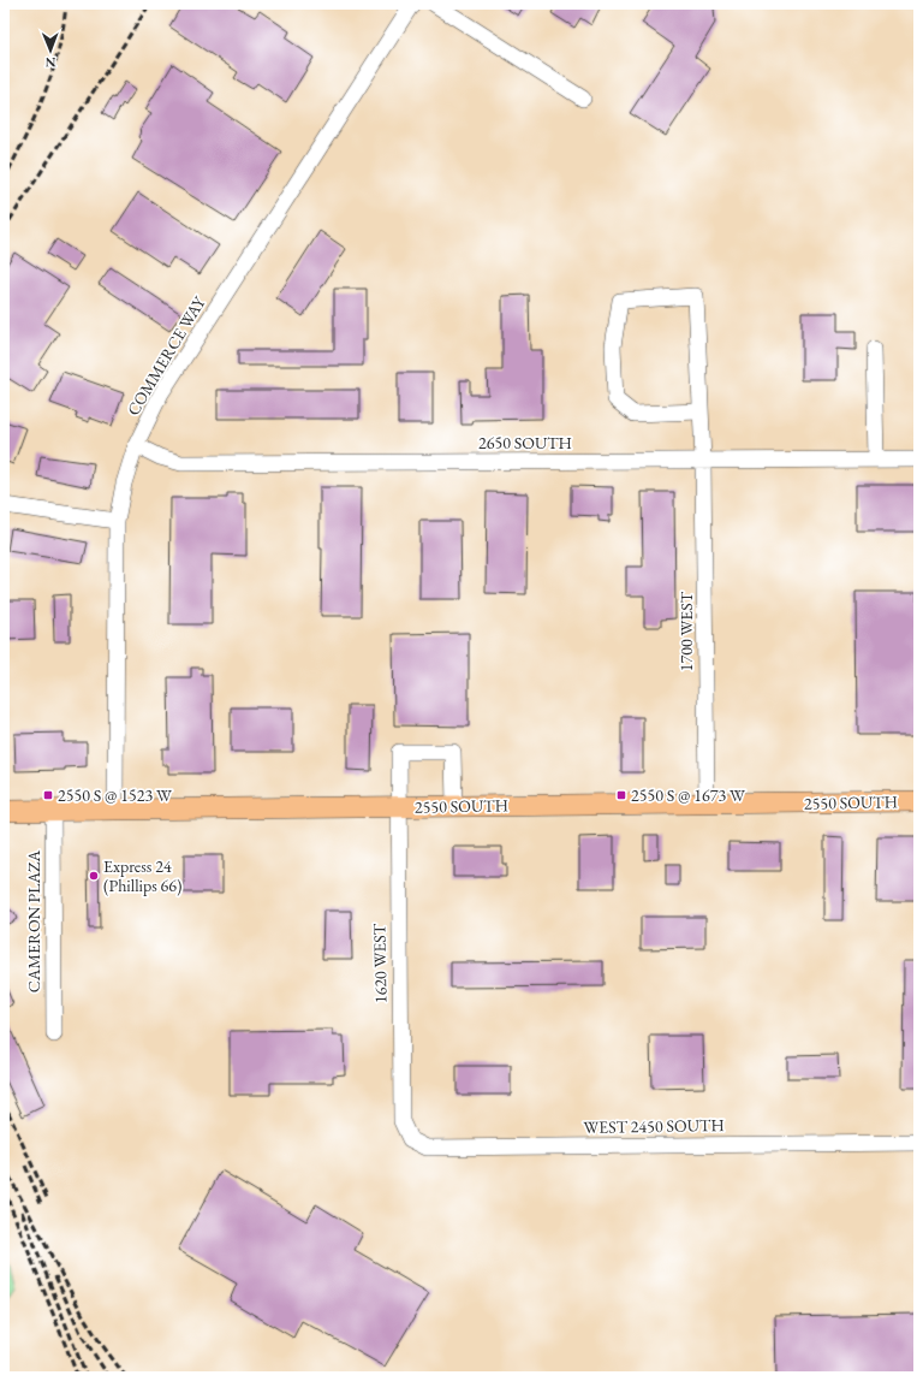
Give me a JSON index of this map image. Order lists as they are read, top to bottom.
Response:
{
  "streets": {
    "main road": ["2550 SOUTH"],
    "street": [
      "COMMERCE WAY",
      "2650 SOUTH",
      "1700 WEST",
      "CAMERON PLAZA",
      "1620 WEST",
      "WEST 2450 SOUTH"
    ]
  },
  "crossings": [
    ["COMMERCE WAY", "2650 SOUTH"],
    ["COMMERCE WAY", "2550 SOUTH"],
    ["2650 SOUTH", "1700 WEST"],
    ["1700 WEST", "2550 SOUTH"],
    ["2550 SOUTH", "CAMERON PLAZA"],
    ["2550 SOUTH", "1620 WEST"],
    ["1620 WEST", "WEST 2450 SOUTH"]
  ],
  "places": {
    "transit": ["2550 S @ 1523 W", "2550 S @ 1673 W"],
    "other": ["Express 24 (Phillips 66)"]
  },
  "north": "bottom"
}
